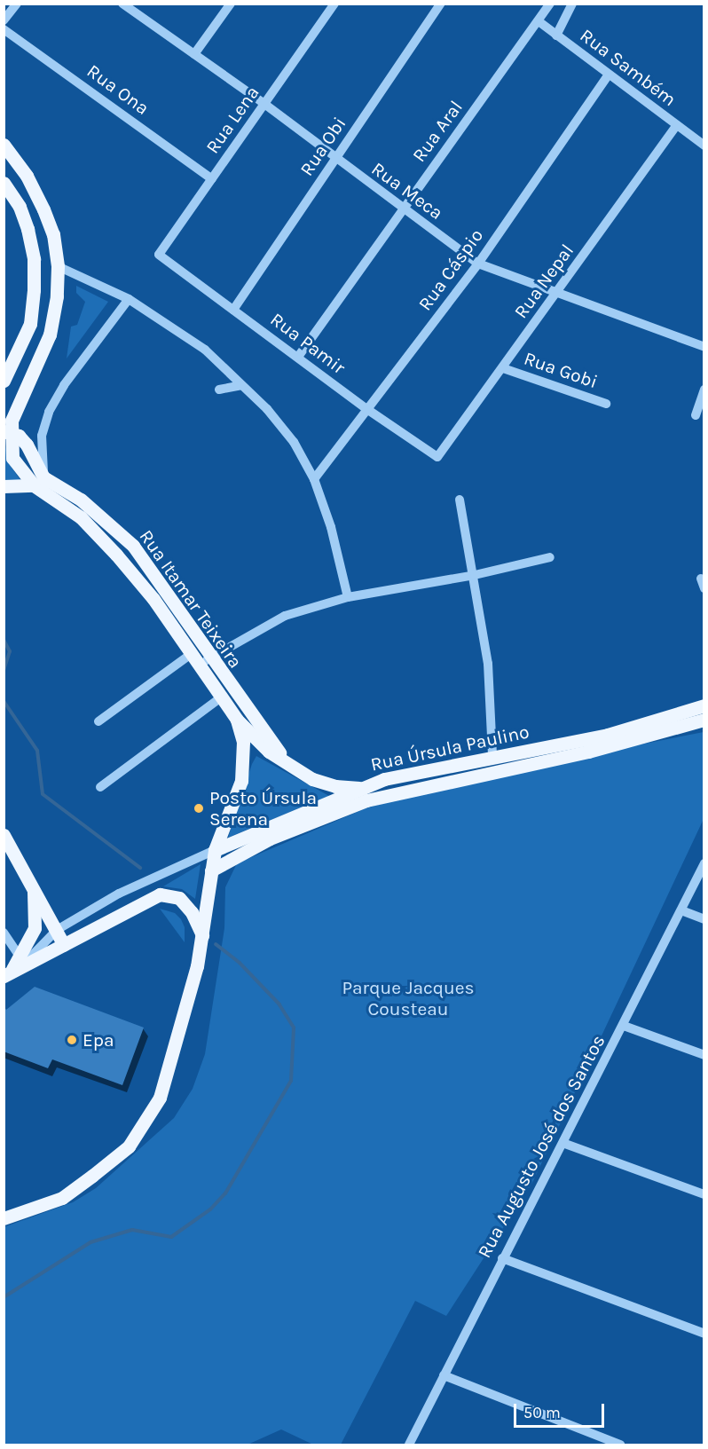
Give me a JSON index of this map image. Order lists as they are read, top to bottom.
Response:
{
  "streets": {
    "main road": ["Rua Itamar Teixeira", "Rua Úrsula Paulino"],
    "street": [
      "Rua Sambém",
      "Rua Ona",
      "Rua Lena",
      "Rua Aral",
      "Rua Obi",
      "Rua Meca",
      "Rua Cáspio",
      "Rua Nepal",
      "Rua Pamir",
      "Rua Gobi",
      "Rua Augusto José dos Santos"
    ]
  },
  "crossings": [
    ["Rua Sambém", "Rua Aral"],
    ["Rua Sambém", "Rua Cáspio"],
    ["Rua Sambém", "Rua Nepal"],
    ["Rua Ona", "Rua Lena"],
    ["Rua Lena", "Rua Meca"],
    ["Rua Lena", "Rua Pamir"],
    ["Rua Aral", "Rua Meca"],
    ["Rua Aral", "Rua Pamir"],
    ["Rua Obi", "Rua Meca"],
    ["Rua Obi", "Rua Pamir"],
    ["Rua Meca", "Rua Cáspio"],
    ["Rua Meca", "Rua Nepal"],
    ["Rua Cáspio", "Rua Pamir"],
    ["Rua Nepal", "Rua Pamir"],
    ["Rua Nepal", "Rua Gobi"],
    ["Rua Itamar Teixeira", "Rua Úrsula Paulino"]
  ],
  "parks": ["Parque Jacques Cousteau"],
  "places": ["Posto Úrsula Serena", "Epa"],
  "scale_bar": "50 m"
}
